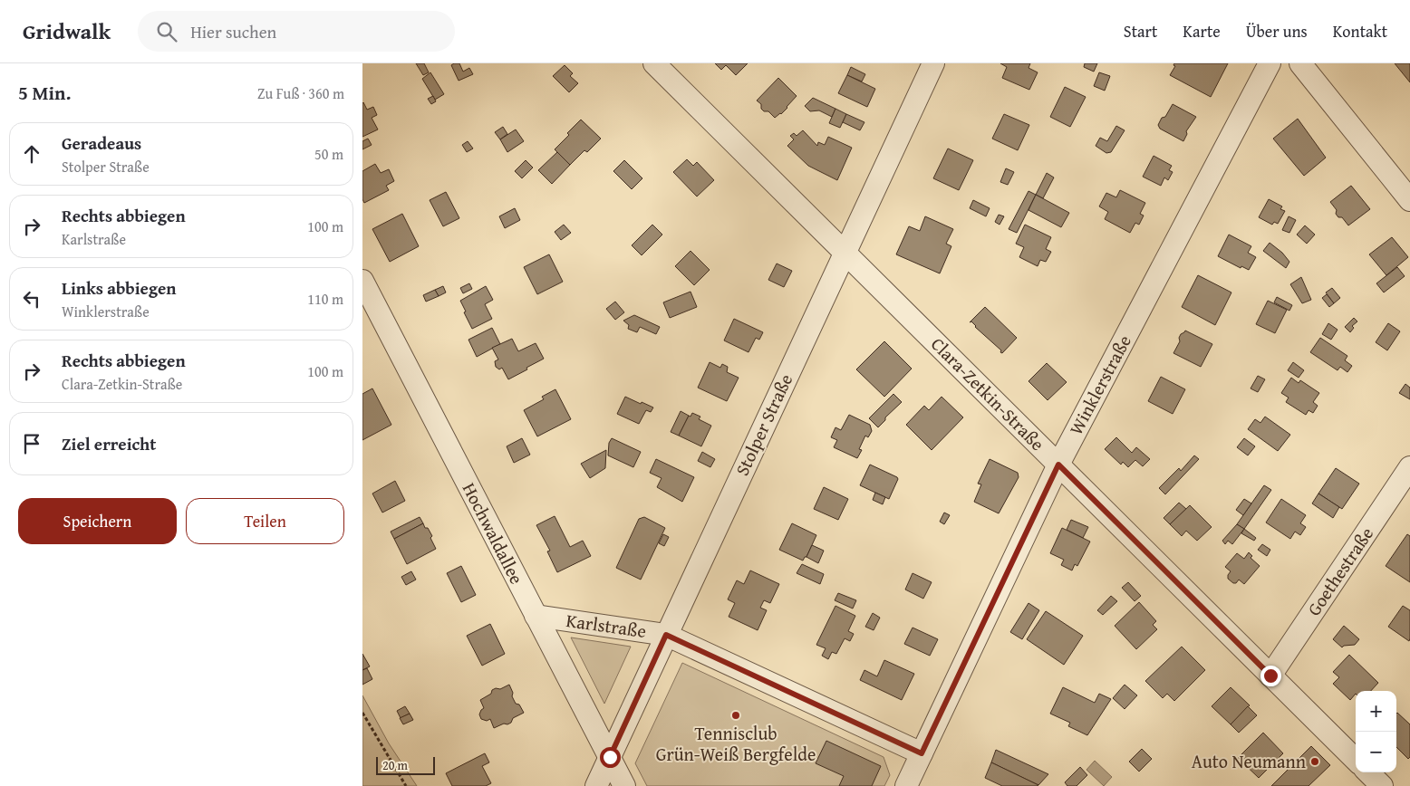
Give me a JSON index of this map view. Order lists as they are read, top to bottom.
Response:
{
  "streets": {
    "street": [
      "Winklerstraße",
      "Clara-Zetkin-Straße",
      "Stolper Straße",
      "Hochwaldallee",
      "Goethestraße",
      "Karlstraße"
    ]
  },
  "crossings": [
    ["Winklerstraße", "Clara-Zetkin-Straße"],
    ["Winklerstraße", "Karlstraße"],
    ["Clara-Zetkin-Straße", "Stolper Straße"],
    ["Clara-Zetkin-Straße", "Goethestraße"],
    ["Stolper Straße", "Hochwaldallee"],
    ["Stolper Straße", "Karlstraße"],
    ["Hochwaldallee", "Karlstraße"]
  ],
  "places": ["Tennisclub Grün-Weiß Bergfelde", "Auto Neumann"],
  "scale_bar": "20 m",
  "page": {
    "header": "Gridwalk",
    "search": "Hier suchen",
    "nav": [
      "Start",
      "Karte",
      "Über uns",
      "Kontakt"
    ],
    "heading": ["5 Min.", "Zu Fuß · 360 m"],
    "list": [
      ["Geradeaus", "Stolper Straße", "50 m"],
      ["Rechts abbiegen", "Karlstraße", "100 m"],
      ["Links abbiegen", "Winklerstraße", "110 m"],
      ["Rechts abbiegen", "Clara-Zetkin-Straße", "100 m"],
      "Ziel erreicht"
    ],
    "buttons": ["Speichern", "Teilen"],
    "map_buttons": ["+", "−"],
    "scale": "20 m"
  }
}
